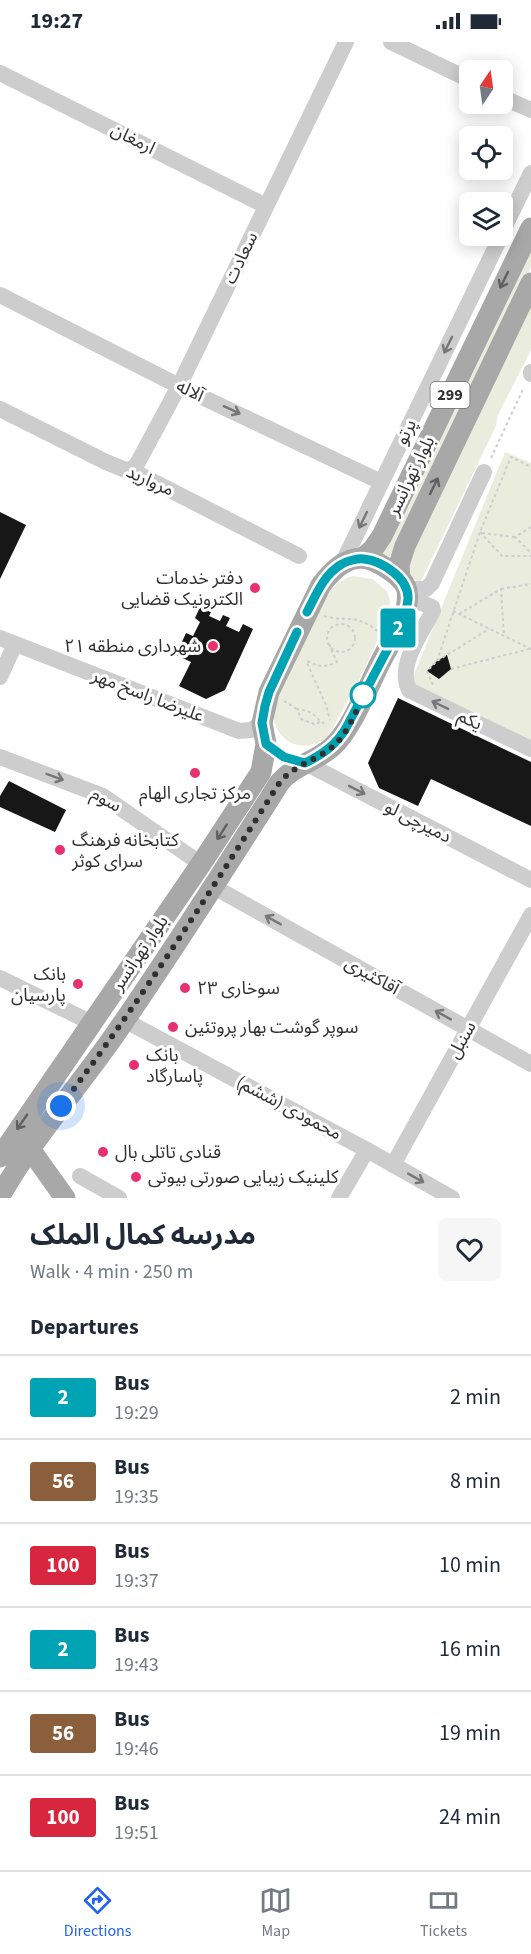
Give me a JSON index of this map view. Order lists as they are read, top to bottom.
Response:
{
  "streets": {
    "main road": ["299", "بلوار تهرانسر"],
    "street": [
      "ارمغان",
      "سعادت",
      "آلاله",
      "پرتو",
      "مروارید",
      "علیرضا راسخ مهر",
      "یکم",
      "سوم",
      "دمیرچی لو",
      "آقاکثیری",
      "سنبل",
      "محمودی (ششم)"
    ]
  },
  "crossings": [
    ["ارمغان", "سعادت"],
    ["سعادت", "آلاله"],
    ["سعادت", "مروارید"],
    ["آلاله", "پرتو"],
    ["بلوار تهرانسر", "یکم"],
    ["بلوار تهرانسر", "سوم"],
    ["بلوار تهرانسر", "دمیرچی لو"],
    ["بلوار تهرانسر", "آقاکثیری"],
    ["بلوار تهرانسر", "محمودی (ششم)"],
    ["آقاکثیری", "سنبل"],
    ["سنبل", "محمودی (ششم)"]
  ],
  "one_way": [
    "آلاله",
    "سوم",
    "دمیرچی لو",
    "آقاکثیری"
  ],
  "places": [
    "دفتر خدمات الکترونیک قضایی",
    "شهرداری منطقه ۲۱",
    "مرکز تجاری الهام",
    "کتابخانه فرهنگ سرای کوثر",
    "بانک پارسیان",
    "سوخاری ۲۳",
    "سوپر گوشت بهار پروتئین",
    "بانک پاسارگاد",
    "قنادی تاتلی بال",
    "کلینیک زیبایی صورتی بیوتی"
  ],
  "lines": ["bus line 2"],
  "north": "top",
  "page": {
    "status": "19:27",
    "on_map": "2",
    "heading": [
      ["مدرسه کمال الملک", "Walk · 4 min · 250 m"],
      "Departures"
    ],
    "list": [
      {
        "mark": "2",
        "name": "Bus",
        "note": "19:29",
        "value": "2 min"
      },
      {
        "mark": "56",
        "name": "Bus",
        "note": "19:35",
        "value": "8 min"
      },
      {
        "mark": "100",
        "name": "Bus",
        "note": "19:37",
        "value": "10 min"
      },
      {
        "mark": "2",
        "name": "Bus",
        "note": "19:43",
        "value": "16 min"
      },
      {
        "mark": "56",
        "name": "Bus",
        "note": "19:46",
        "value": "19 min"
      },
      {
        "mark": "100",
        "name": "Bus",
        "note": "19:51",
        "value": "24 min"
      }
    ],
    "tabs": ["Directions", "Map", "Tickets"]
  }
}
